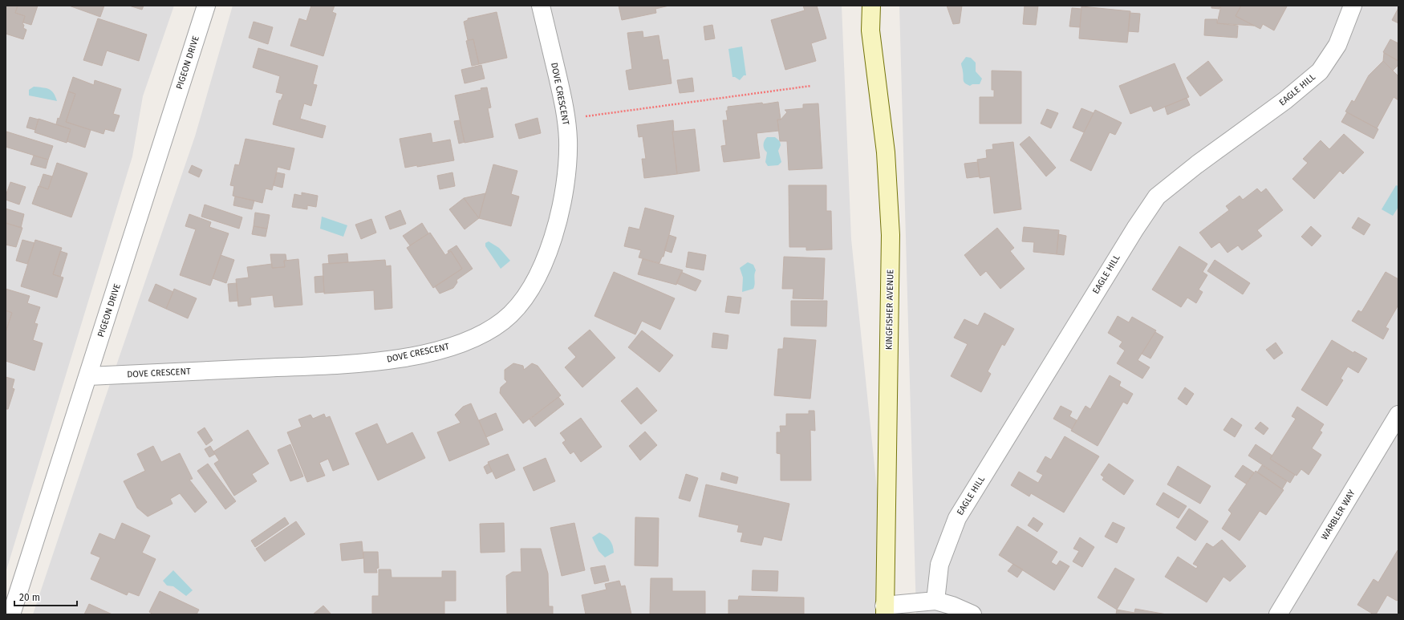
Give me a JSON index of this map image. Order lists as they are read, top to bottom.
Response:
{
  "streets": {
    "street": [
      "PIGEON DRIVE",
      "EAGLE HILL",
      "DOVE CRESCENT",
      "KINGFISHER AVENUE",
      "WARBLER WAY"
    ]
  },
  "crossings": [
    ["PIGEON DRIVE", "DOVE CRESCENT"]
  ],
  "scale_bar": "20 m"
}
